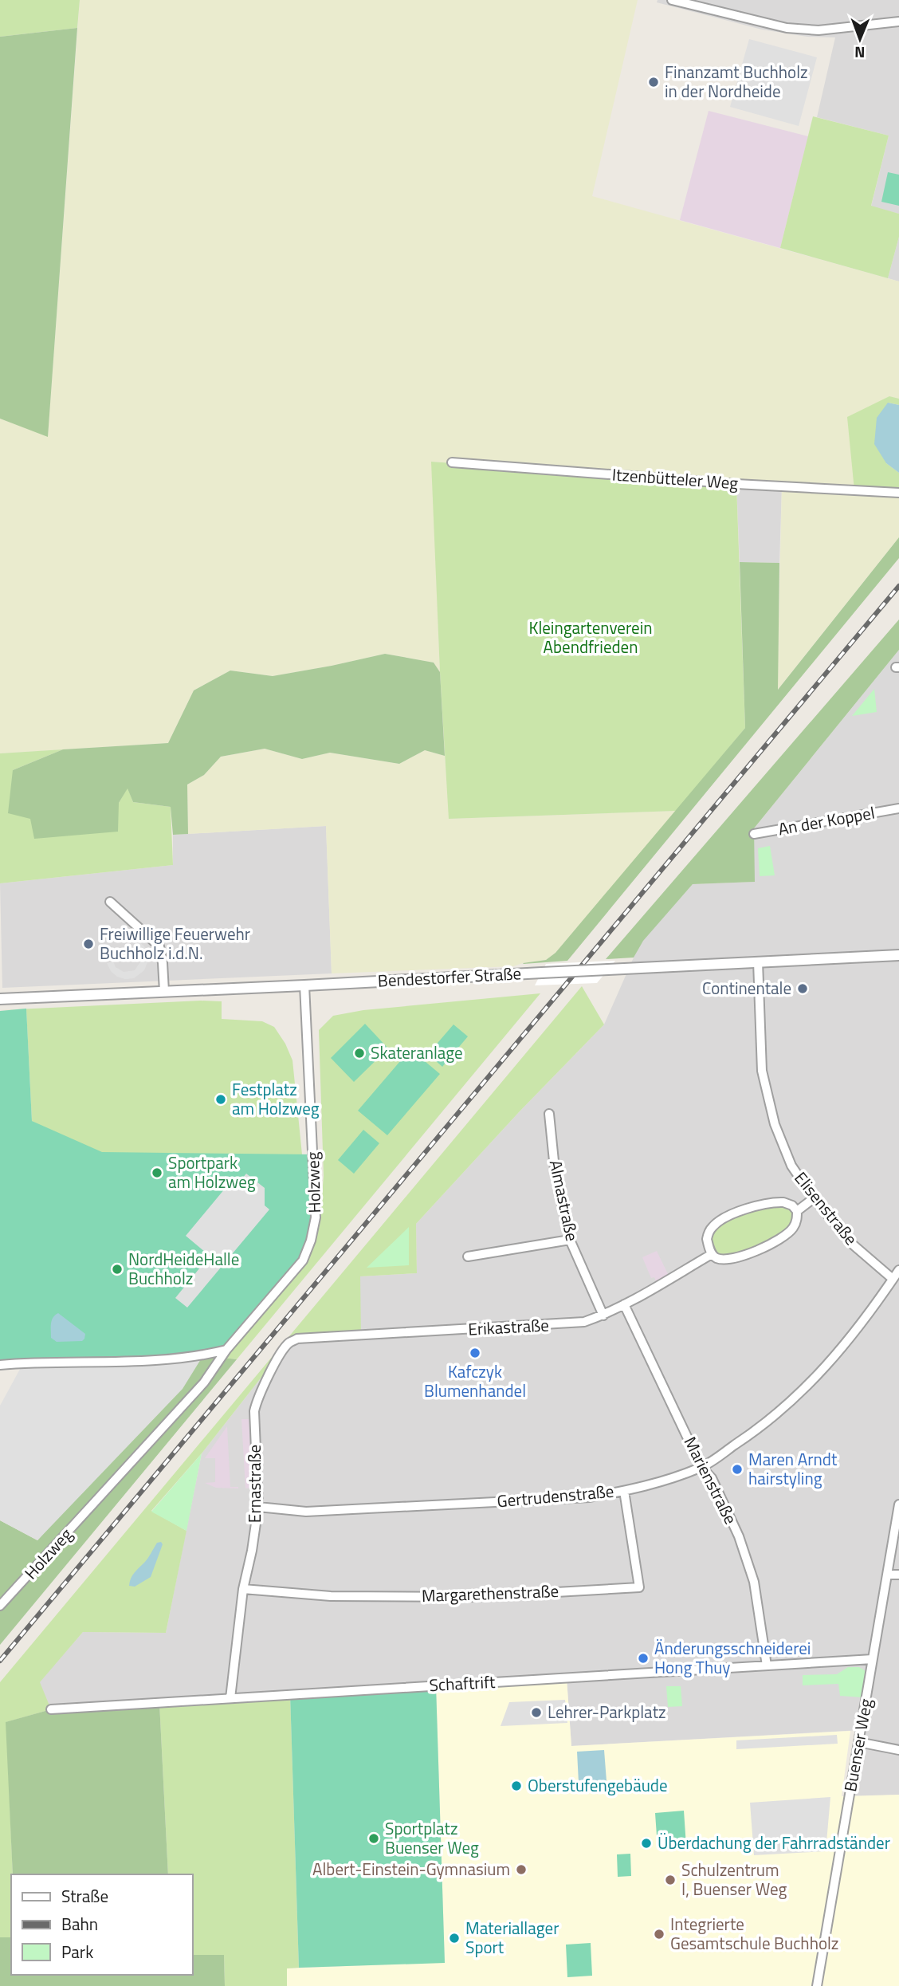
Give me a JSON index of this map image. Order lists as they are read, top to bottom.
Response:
{
  "streets": {
    "street": [
      "Itzenbütteler Weg",
      "An der Koppel",
      "Bendestorfer Straße",
      "Holzweg",
      "Almastraße",
      "Elisenstraße",
      "Erikastraße",
      "Marienstraße",
      "Ernastraße",
      "Gertrudenstraße",
      "Margarethenstraße",
      "Schaftrift",
      "Buenser Weg"
    ]
  },
  "crossings": [
    ["Bendestorfer Straße", "Holzweg"],
    ["Bendestorfer Straße", "Elisenstraße"],
    ["Almastraße", "Erikastraße"],
    ["Elisenstraße", "Gertrudenstraße"],
    ["Erikastraße", "Marienstraße"],
    ["Erikastraße", "Ernastraße"],
    ["Marienstraße", "Gertrudenstraße"],
    ["Marienstraße", "Schaftrift"],
    ["Ernastraße", "Gertrudenstraße"],
    ["Ernastraße", "Margarethenstraße"],
    ["Ernastraße", "Schaftrift"],
    ["Gertrudenstraße", "Margarethenstraße"],
    ["Schaftrift", "Buenser Weg"]
  ],
  "parks": ["Kleingartenverein Abendfrieden"],
  "places": [
    "Finanzamt Buchholz in der Nordheide",
    "Freiwillige Feuerwehr Buchholz i.d.N.",
    "Continentale",
    "Skateranlage",
    "Festplatz am Holzweg",
    "Sportpark am Holzweg",
    "NordHeideHalle Buchholz",
    "Kafczyk Blumenhandel",
    "Maren Arndt hairstyling",
    "Änderungsschneiderei Hong Thuy",
    "Lehrer-Parkplatz",
    "Oberstufengebäude",
    "Sportplatz Buenser Weg",
    "Überdachung der Fahrradständer",
    "Albert-Einstein-Gymnasium",
    "Schulzentrum I, Buenser Weg",
    "Integrierte Gesamtschule Buchholz",
    "Materiallager Sport"
  ],
  "legend": ["Straße", "Bahn", "Park"],
  "north": "bottom"
}
